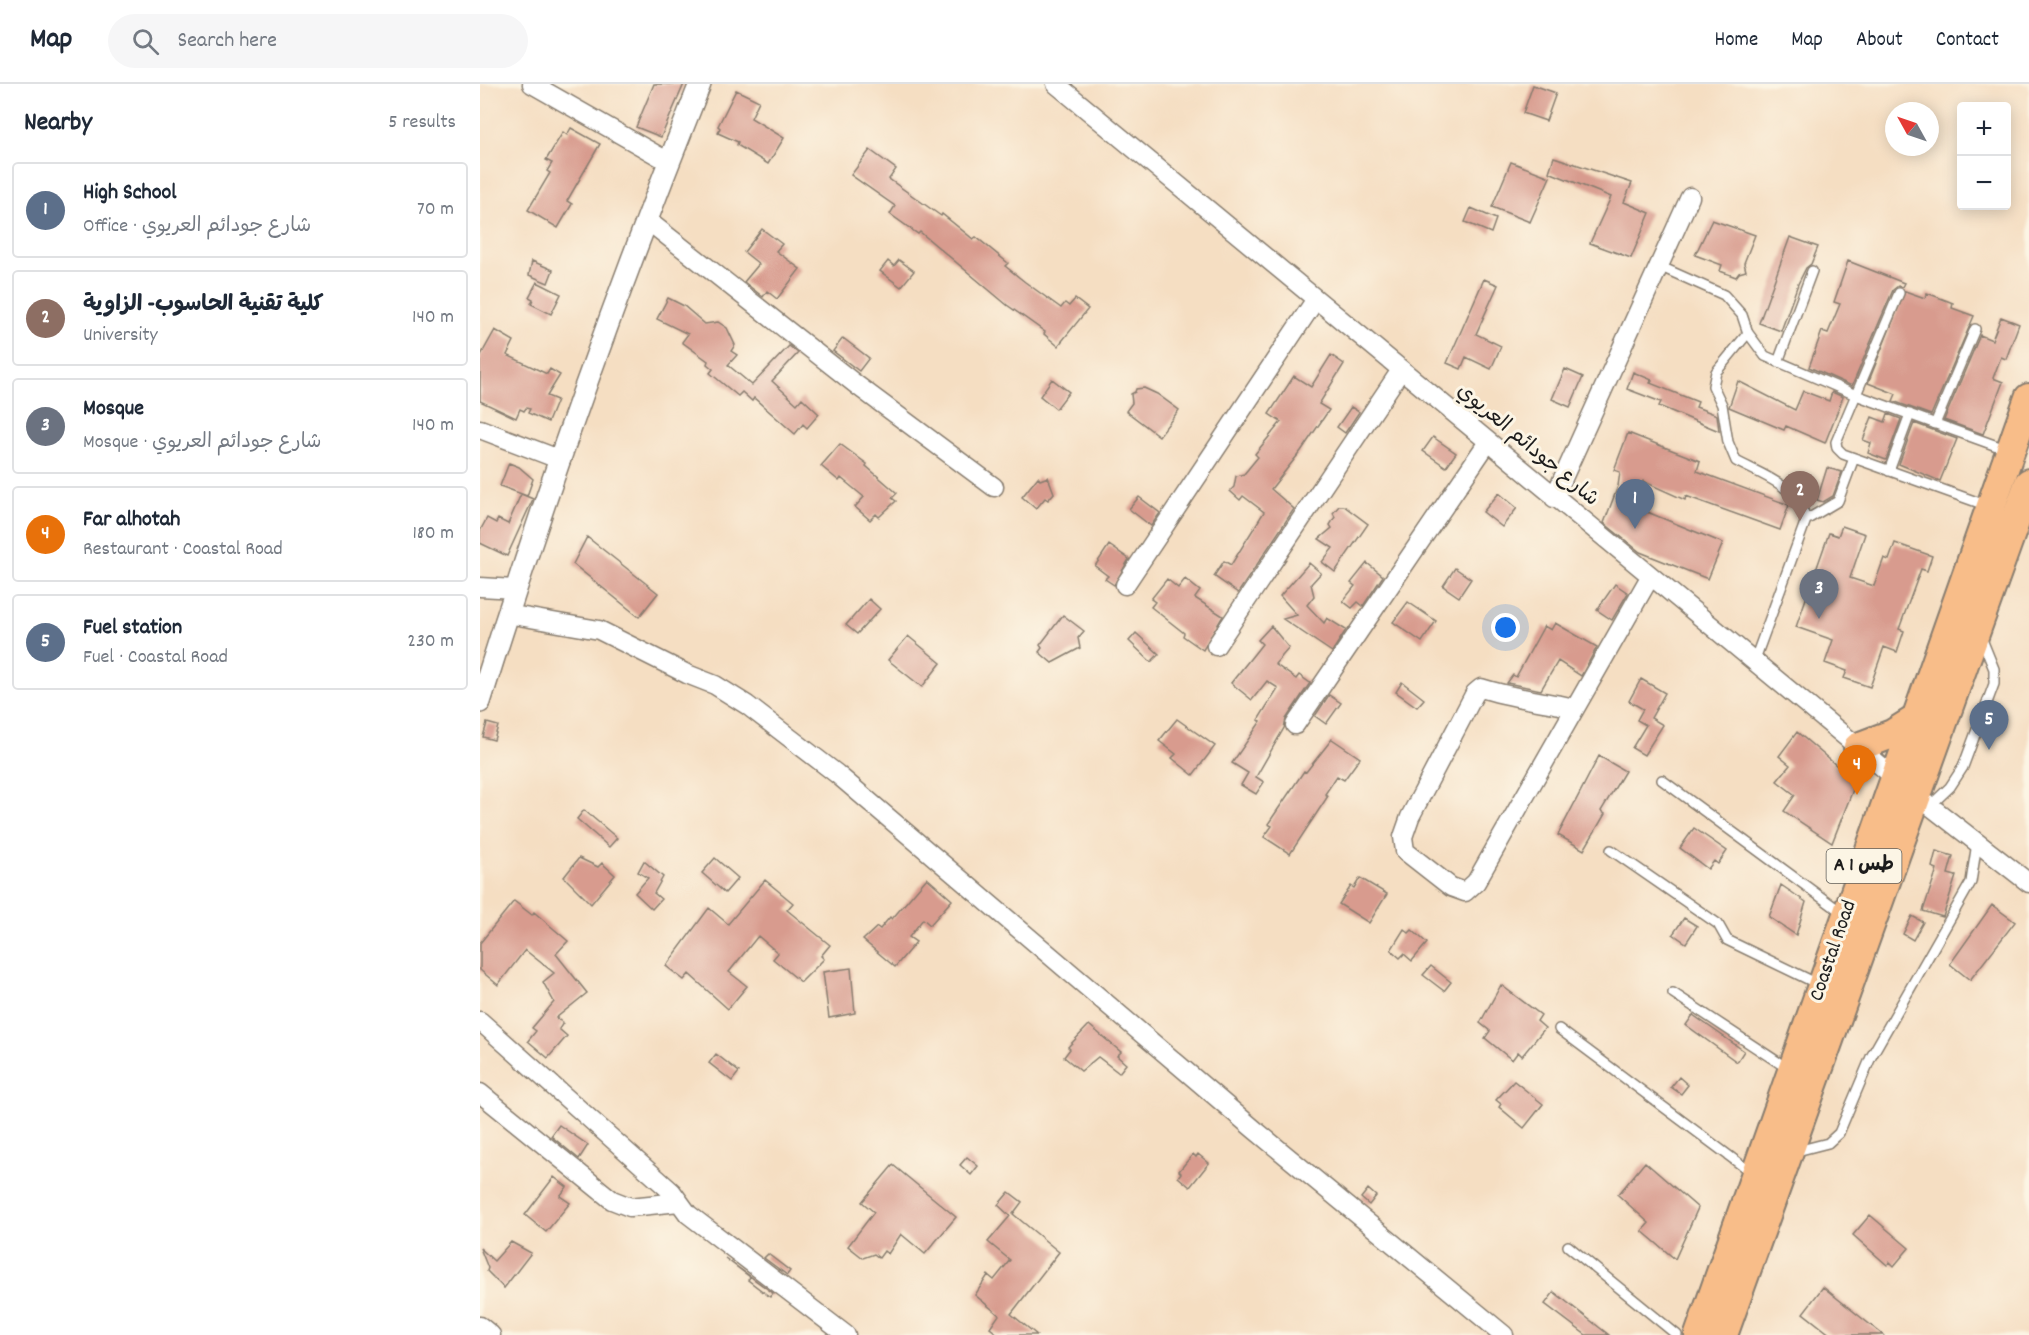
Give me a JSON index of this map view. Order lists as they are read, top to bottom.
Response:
{
  "streets": {
    "highway": ["A 1 طس", "Coastal Road"],
    "street": ["شارع جودائم العريوي"]
  },
  "crossings": [
    ["شارع جودائم العريوي", "Coastal Road"]
  ],
  "north": "top left",
  "page": {
    "header": "Map",
    "search": "Search here",
    "nav": [
      "Home",
      "Map",
      "About",
      "Contact"
    ],
    "heading": ["Nearby", "5 results"],
    "map_buttons": ["+", "−"],
    "list": [
      {
        "mark": "1",
        "name": "High School",
        "note": "Office · شارع جودائم العريوي",
        "value": "70 m"
      },
      {
        "mark": "2",
        "name": "كلية تقنية الحاسوب- الزاوية",
        "note": "University",
        "value": "140 m"
      },
      {
        "mark": "3",
        "name": "Mosque",
        "note": "Mosque · شارع جودائم العريوي",
        "value": "140 m"
      },
      {
        "mark": "4",
        "name": "Far alhotah",
        "note": "Restaurant · Coastal Road",
        "value": "180 m"
      },
      {
        "mark": "5",
        "name": "Fuel station",
        "note": "Fuel · Coastal Road",
        "value": "230 m"
      }
    ],
    "pins": [
      "2",
      "1",
      "3",
      "5",
      "4"
    ]
  }
}
